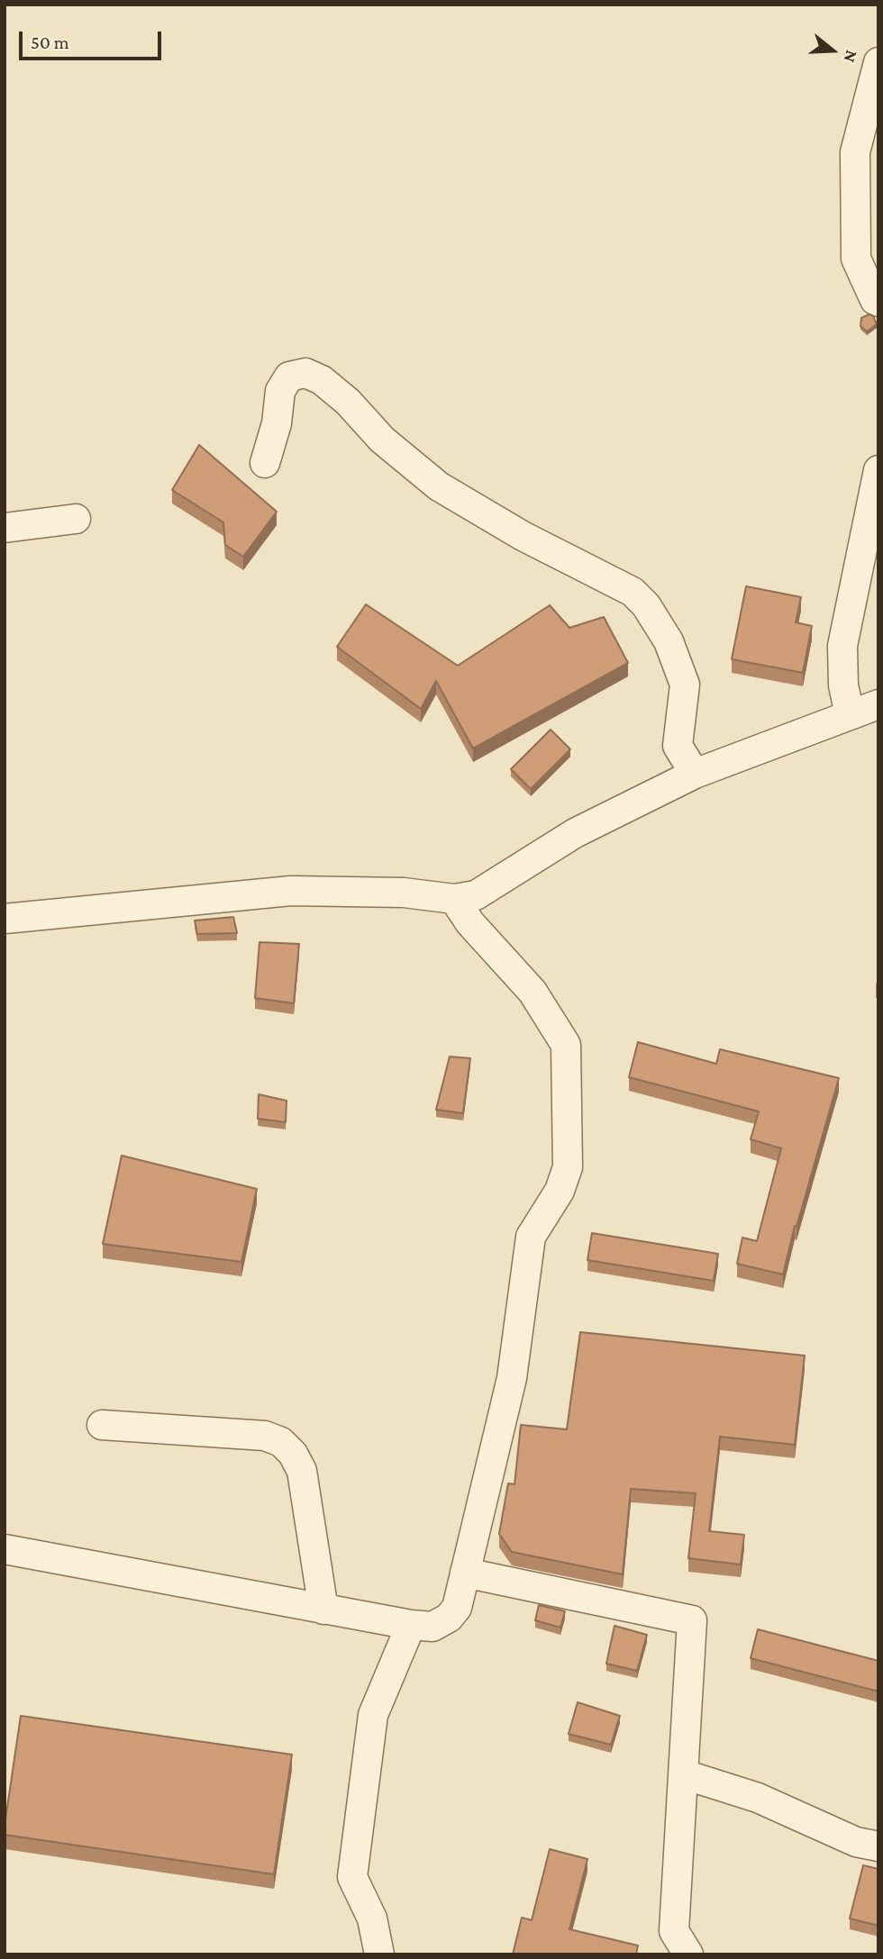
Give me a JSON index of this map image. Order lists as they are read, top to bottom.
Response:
{
  "scale_bar": "50 m",
  "north": "right"
}
